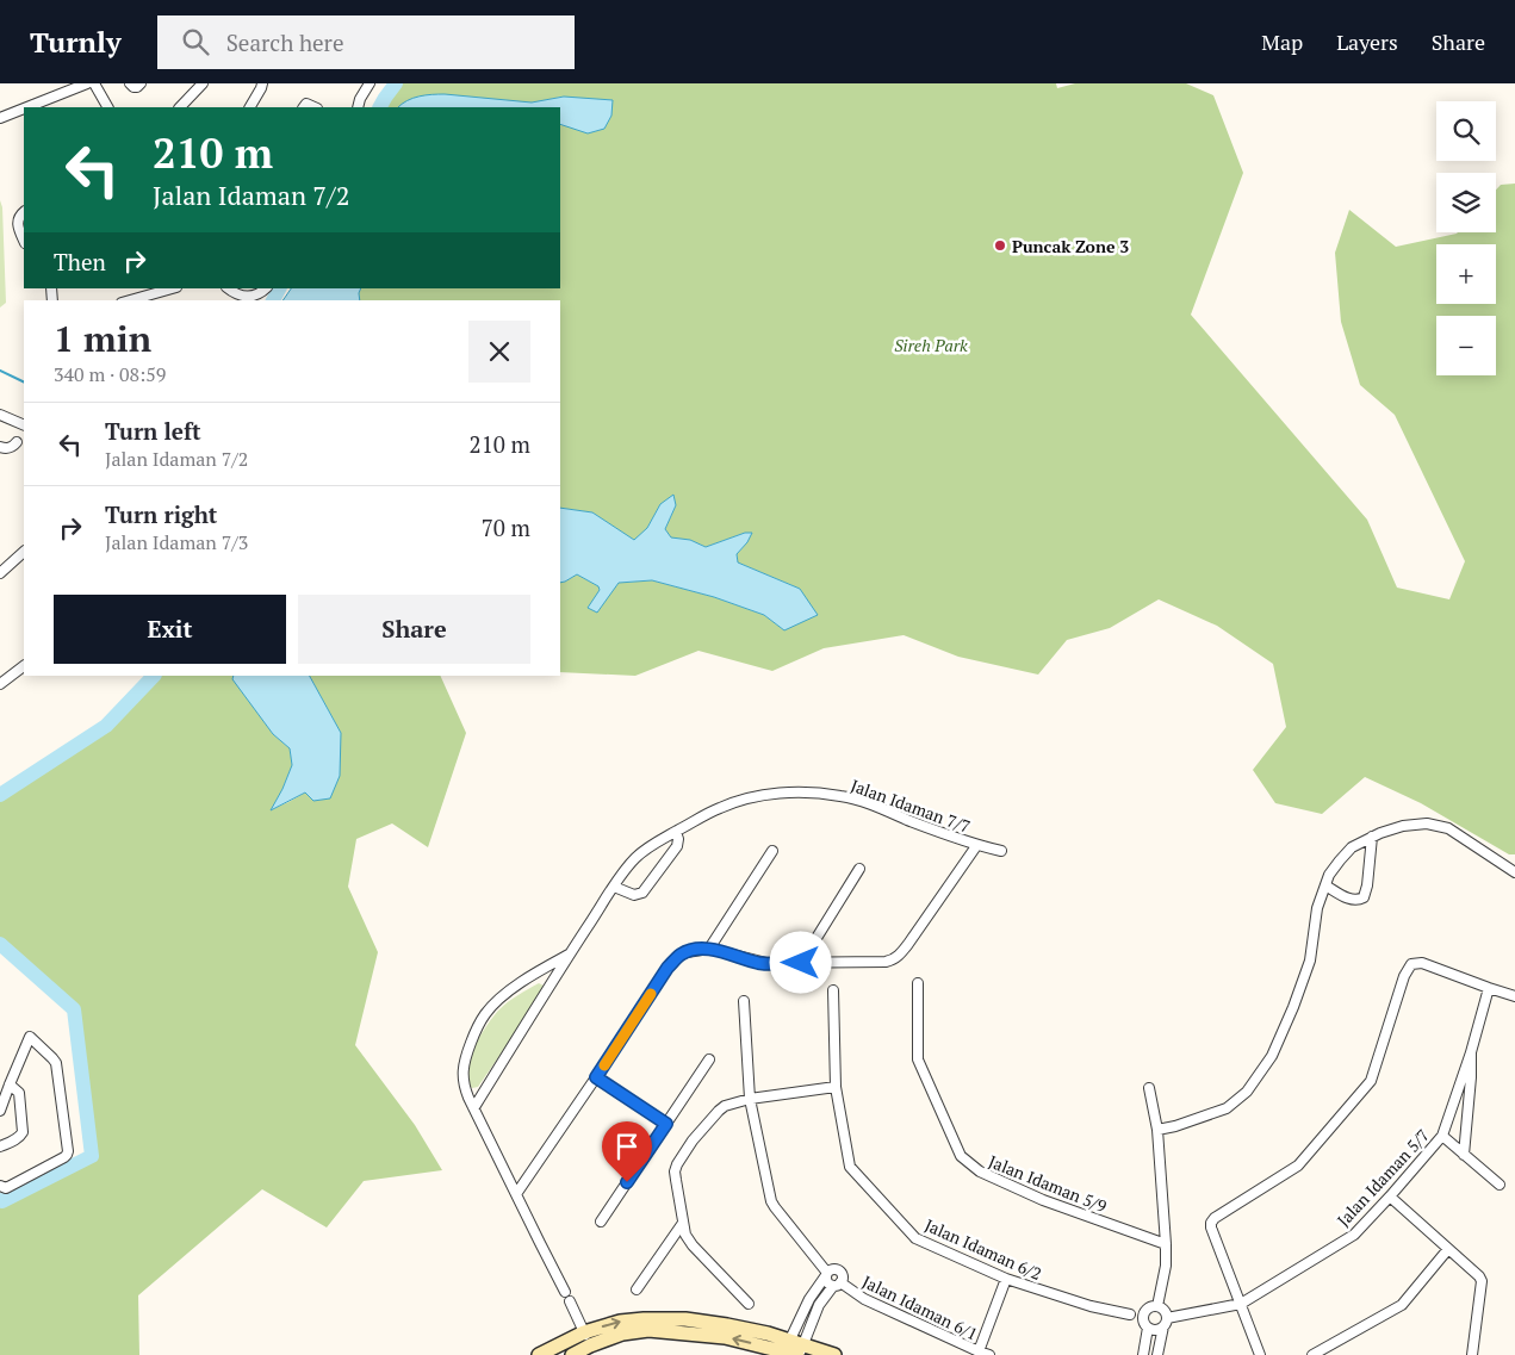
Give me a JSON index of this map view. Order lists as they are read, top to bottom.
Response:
{
  "streets": {
    "street": [
      "Jalan Idaman 7/7",
      "Jalan Idaman 5/7",
      "Jalan Idaman 5/9",
      "Jalan Idaman 6/2",
      "Jalan Idaman 6/1"
    ]
  },
  "parks": ["Sireh Park"],
  "places": ["Puncak Zone 3"],
  "page": {
    "header": "Turnly",
    "search": "Search here",
    "nav": ["Map", "Layers", "Share"],
    "map_buttons": ["+", "−"],
    "turn": ["210 m", "Jalan Idaman 7/2"],
    "then": "Then",
    "heading": ["1 min", "340 m · 08:59"],
    "list": [
      {
        "name": "Turn left",
        "note": "Jalan Idaman 7/2",
        "value": "210 m"
      },
      {
        "name": "Turn right",
        "note": "Jalan Idaman 7/3",
        "value": "70 m"
      }
    ],
    "buttons": ["Exit", "Share"]
  }
}
